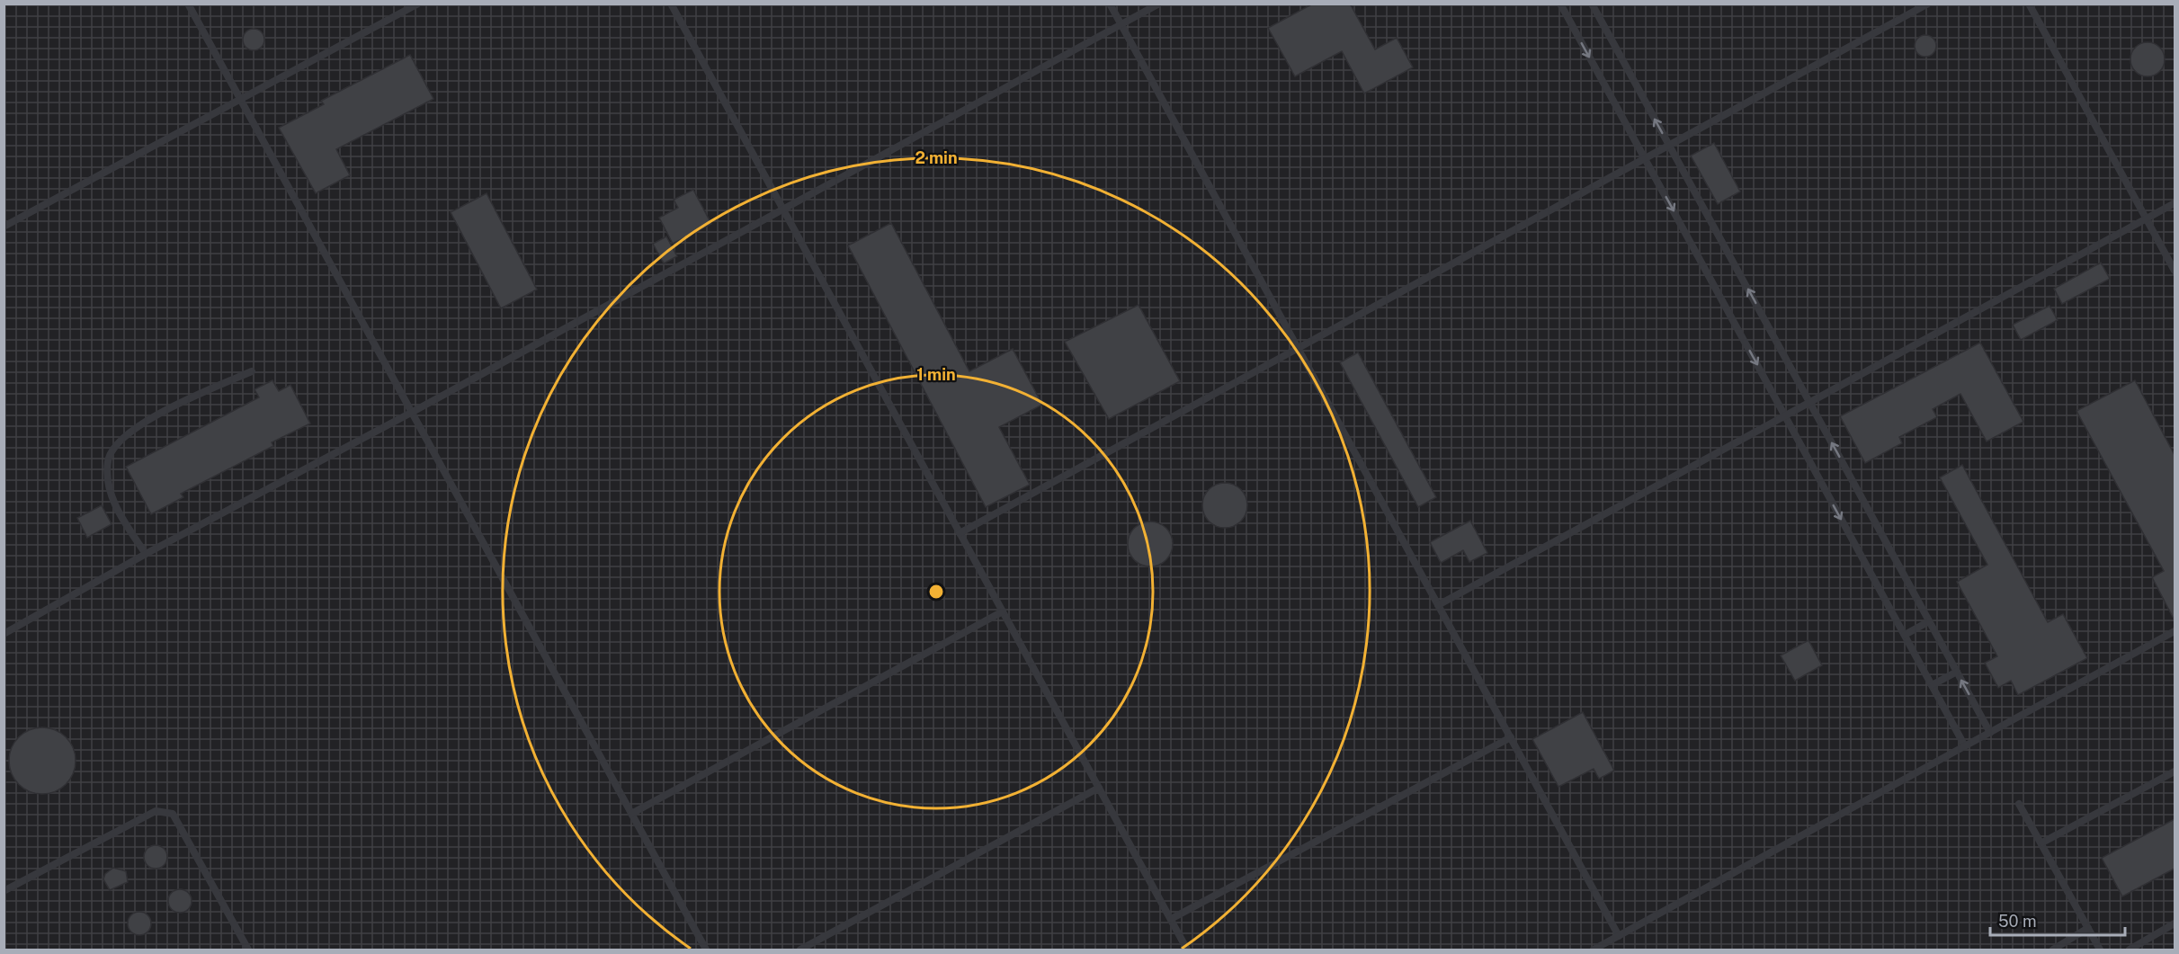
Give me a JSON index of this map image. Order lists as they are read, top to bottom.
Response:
{
  "scale_bar": "50 m",
  "rings": ["2 min", "1 min"]
}
